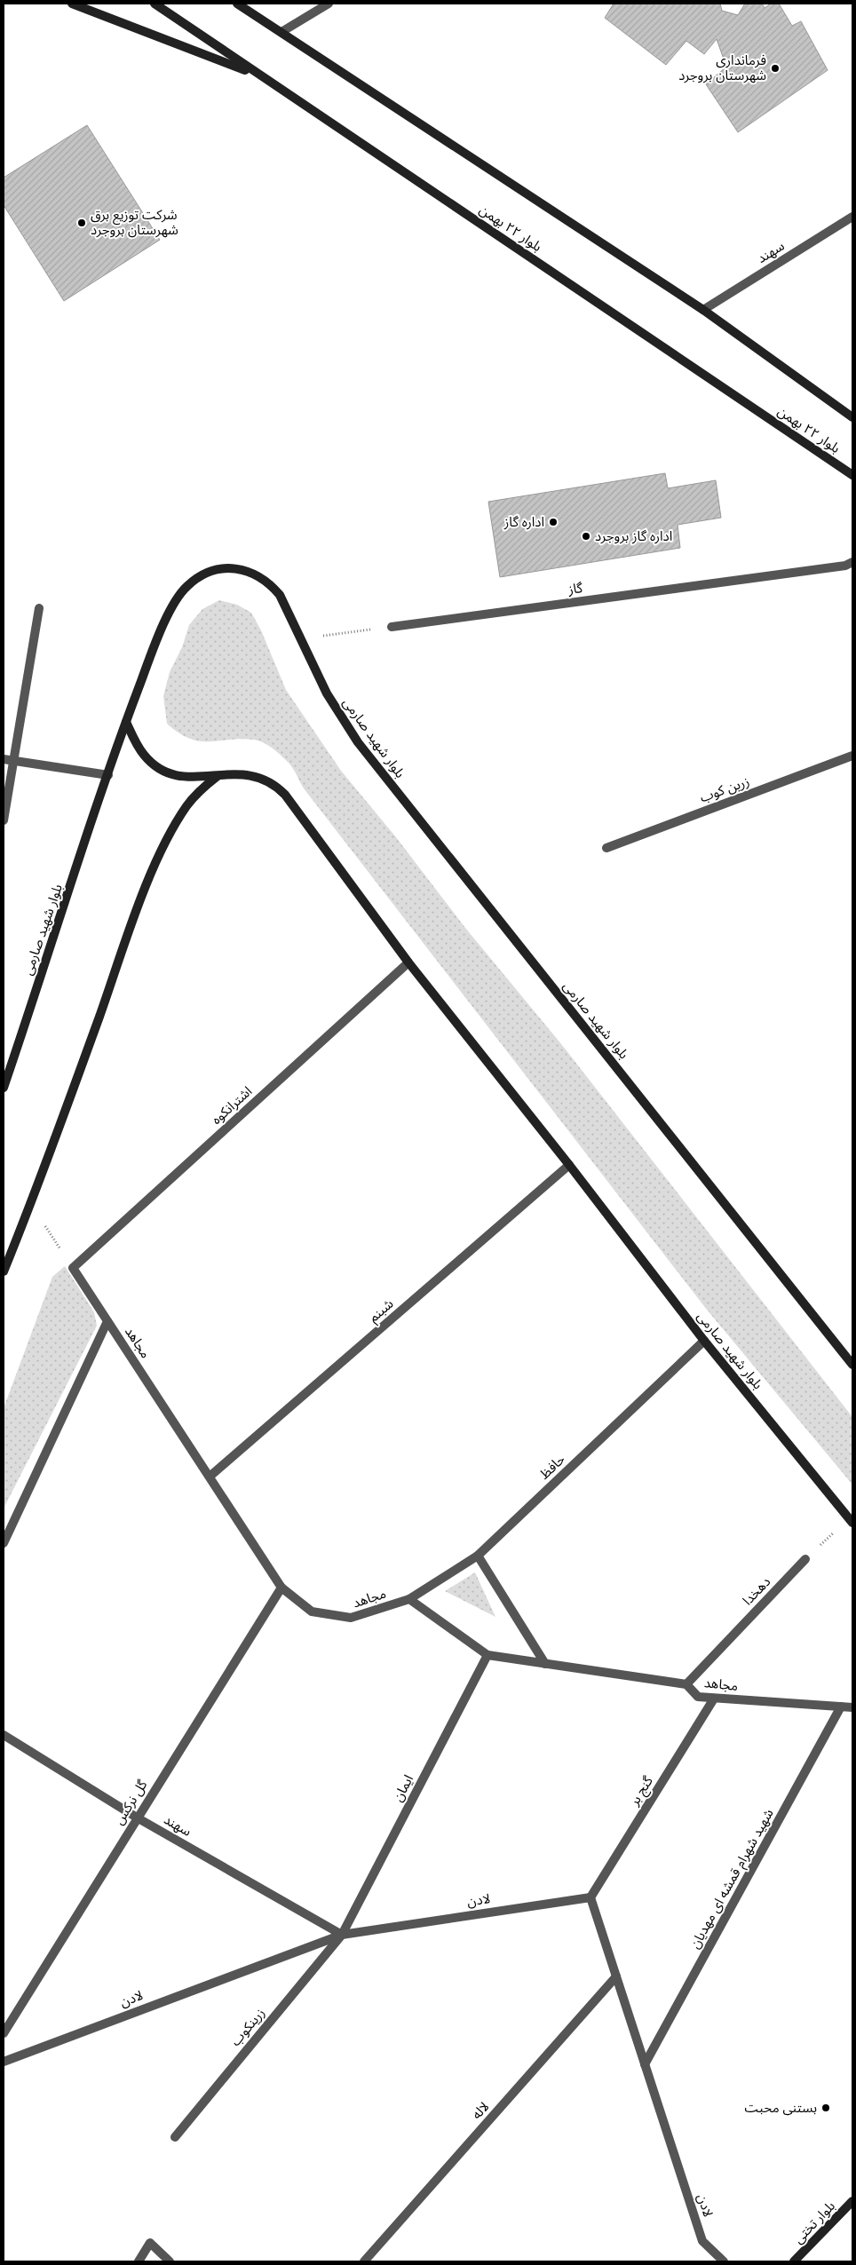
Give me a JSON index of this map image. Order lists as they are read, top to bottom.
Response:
{
  "streets": {
    "main road": ["بلوار ۲۲ بهمن", "بلوار شهید صارمی", "بلوار تختی"],
    "street": [
      "سهند",
      "گاز",
      "زرین کوب",
      "اشترانکوه",
      "شبنم",
      "مجاهد",
      "حافظ",
      "دهخدا",
      "ایمان",
      "گنج بر",
      "گل نرکس",
      "شهید شهرام قمشه ای مهدیان",
      "لادن",
      "زرینکوب",
      "لاله"
    ]
  },
  "crossings": [
    ["سهند", "ایمان"],
    ["سهند", "گل نرکس"],
    ["سهند", "لادن"],
    ["سهند", "زرینکوب"],
    ["بلوار شهید صارمی", "اشترانکوه"],
    ["بلوار شهید صارمی", "شبنم"],
    ["بلوار شهید صارمی", "حافظ"],
    ["اشترانکوه", "مجاهد"],
    ["شبنم", "مجاهد"],
    ["مجاهد", "حافظ"],
    ["مجاهد", "دهخدا"],
    ["مجاهد", "ایمان"],
    ["مجاهد", "گنج بر"],
    ["مجاهد", "گل نرکس"],
    ["مجاهد", "شهید شهرام قمشه ای مهدیان"],
    ["ایمان", "لادن"],
    ["ایمان", "زرینکوب"],
    ["گنج بر", "لادن"],
    ["شهید شهرام قمشه ای مهدیان", "لادن"],
    ["لادن", "زرینکوب"],
    ["لادن", "لاله"]
  ],
  "places": [
    "فرمانداری شهرستان بروجرد",
    "شرکت توزیع برق شهرستان بروجرد",
    "اداره گاز",
    "اداره گاز بروجرد",
    "بستنی محبت"
  ]
}
